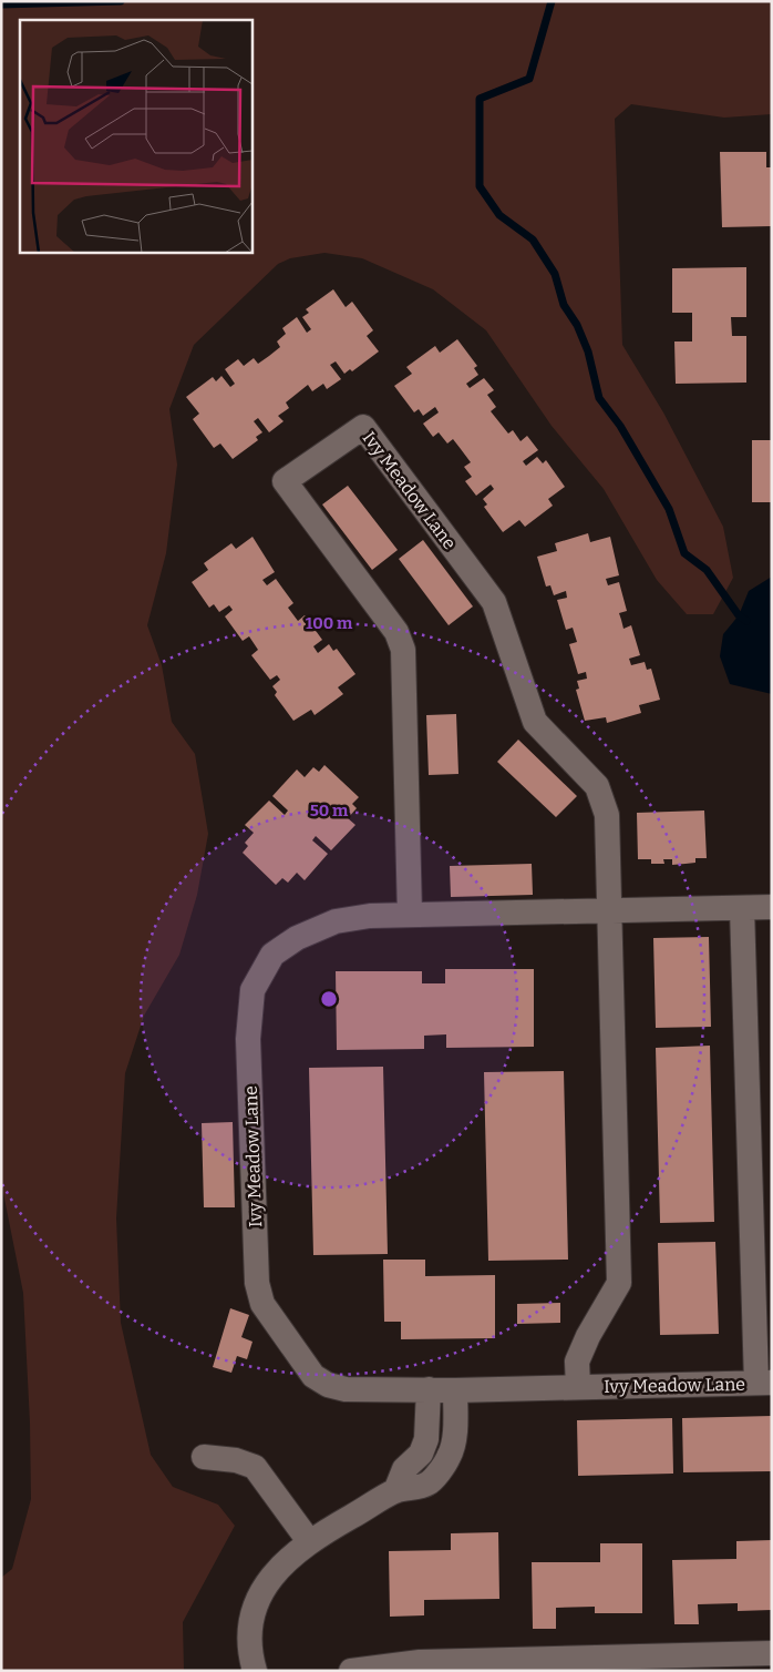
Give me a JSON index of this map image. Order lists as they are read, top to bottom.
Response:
{
  "streets": {
    "street": ["Ivy Meadow Lane"]
  },
  "rings": ["100 m", "50 m"]
}
